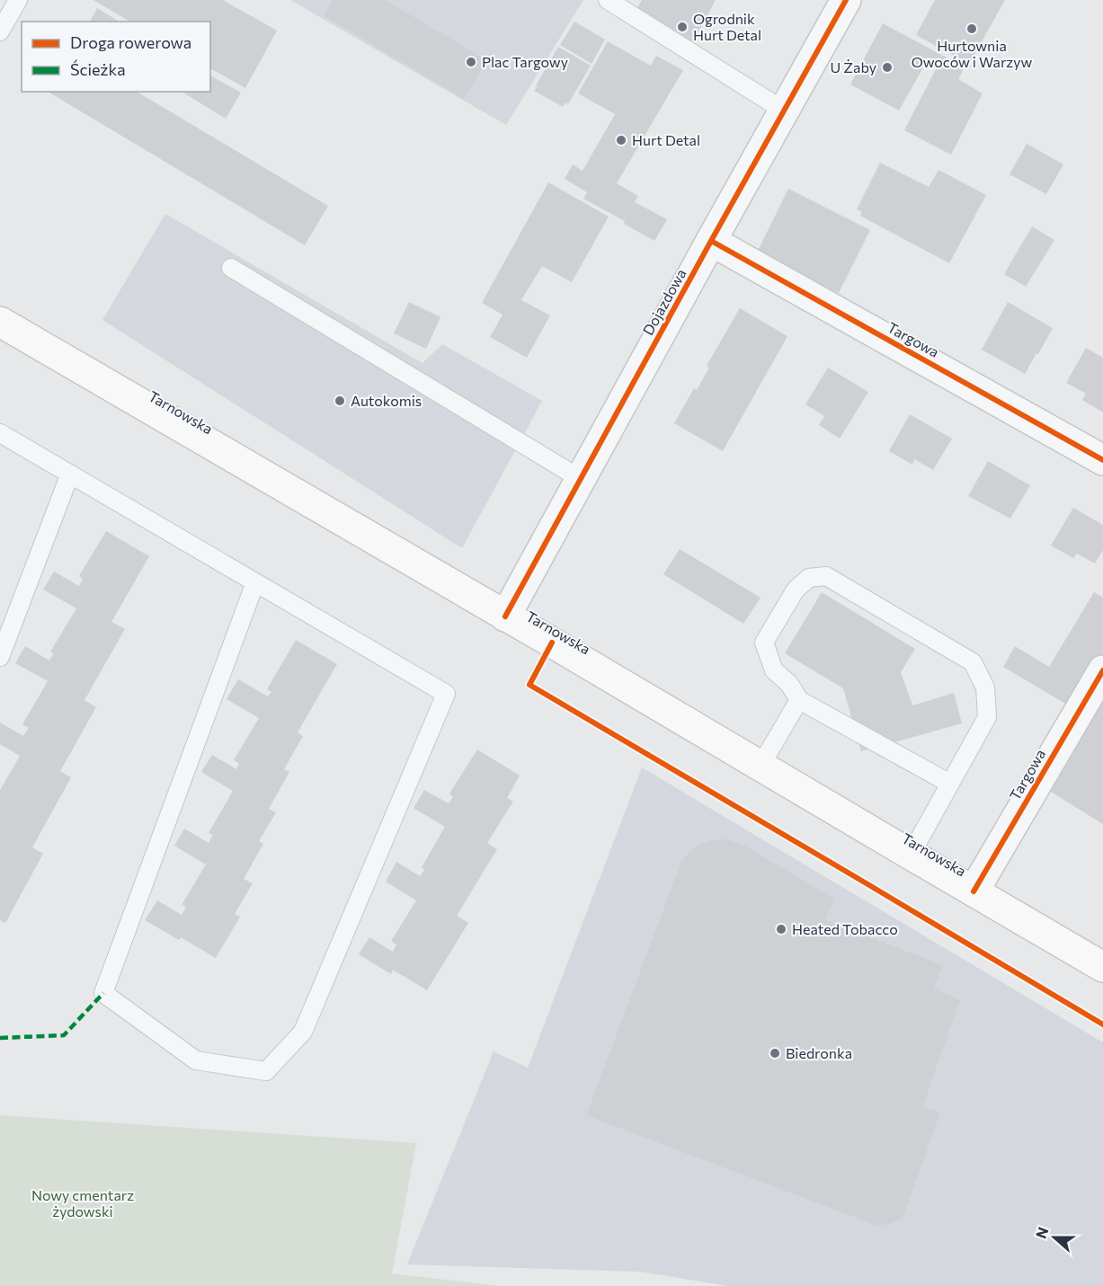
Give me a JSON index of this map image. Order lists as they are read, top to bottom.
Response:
{
  "streets": {
    "main road": ["Tarnowska"],
    "street": ["Dojazdowa", "Targowa"]
  },
  "crossings": [
    ["Dojazdowa", "Targowa"],
    ["Dojazdowa", "Tarnowska"],
    ["Targowa", "Tarnowska"]
  ],
  "parks": ["Nowy cmentarz żydowski"],
  "places": [
    "Ogrodnik Hurt Detal",
    "Hurtownia Owoców i Warzyw",
    "Plac Targowy",
    "U Żaby",
    "Hurt Detal",
    "Autokomis",
    "Heated Tobacco",
    "Biedronka"
  ],
  "legend": ["Droga rowerowa", "Ścieżka"],
  "north": "left"
}
